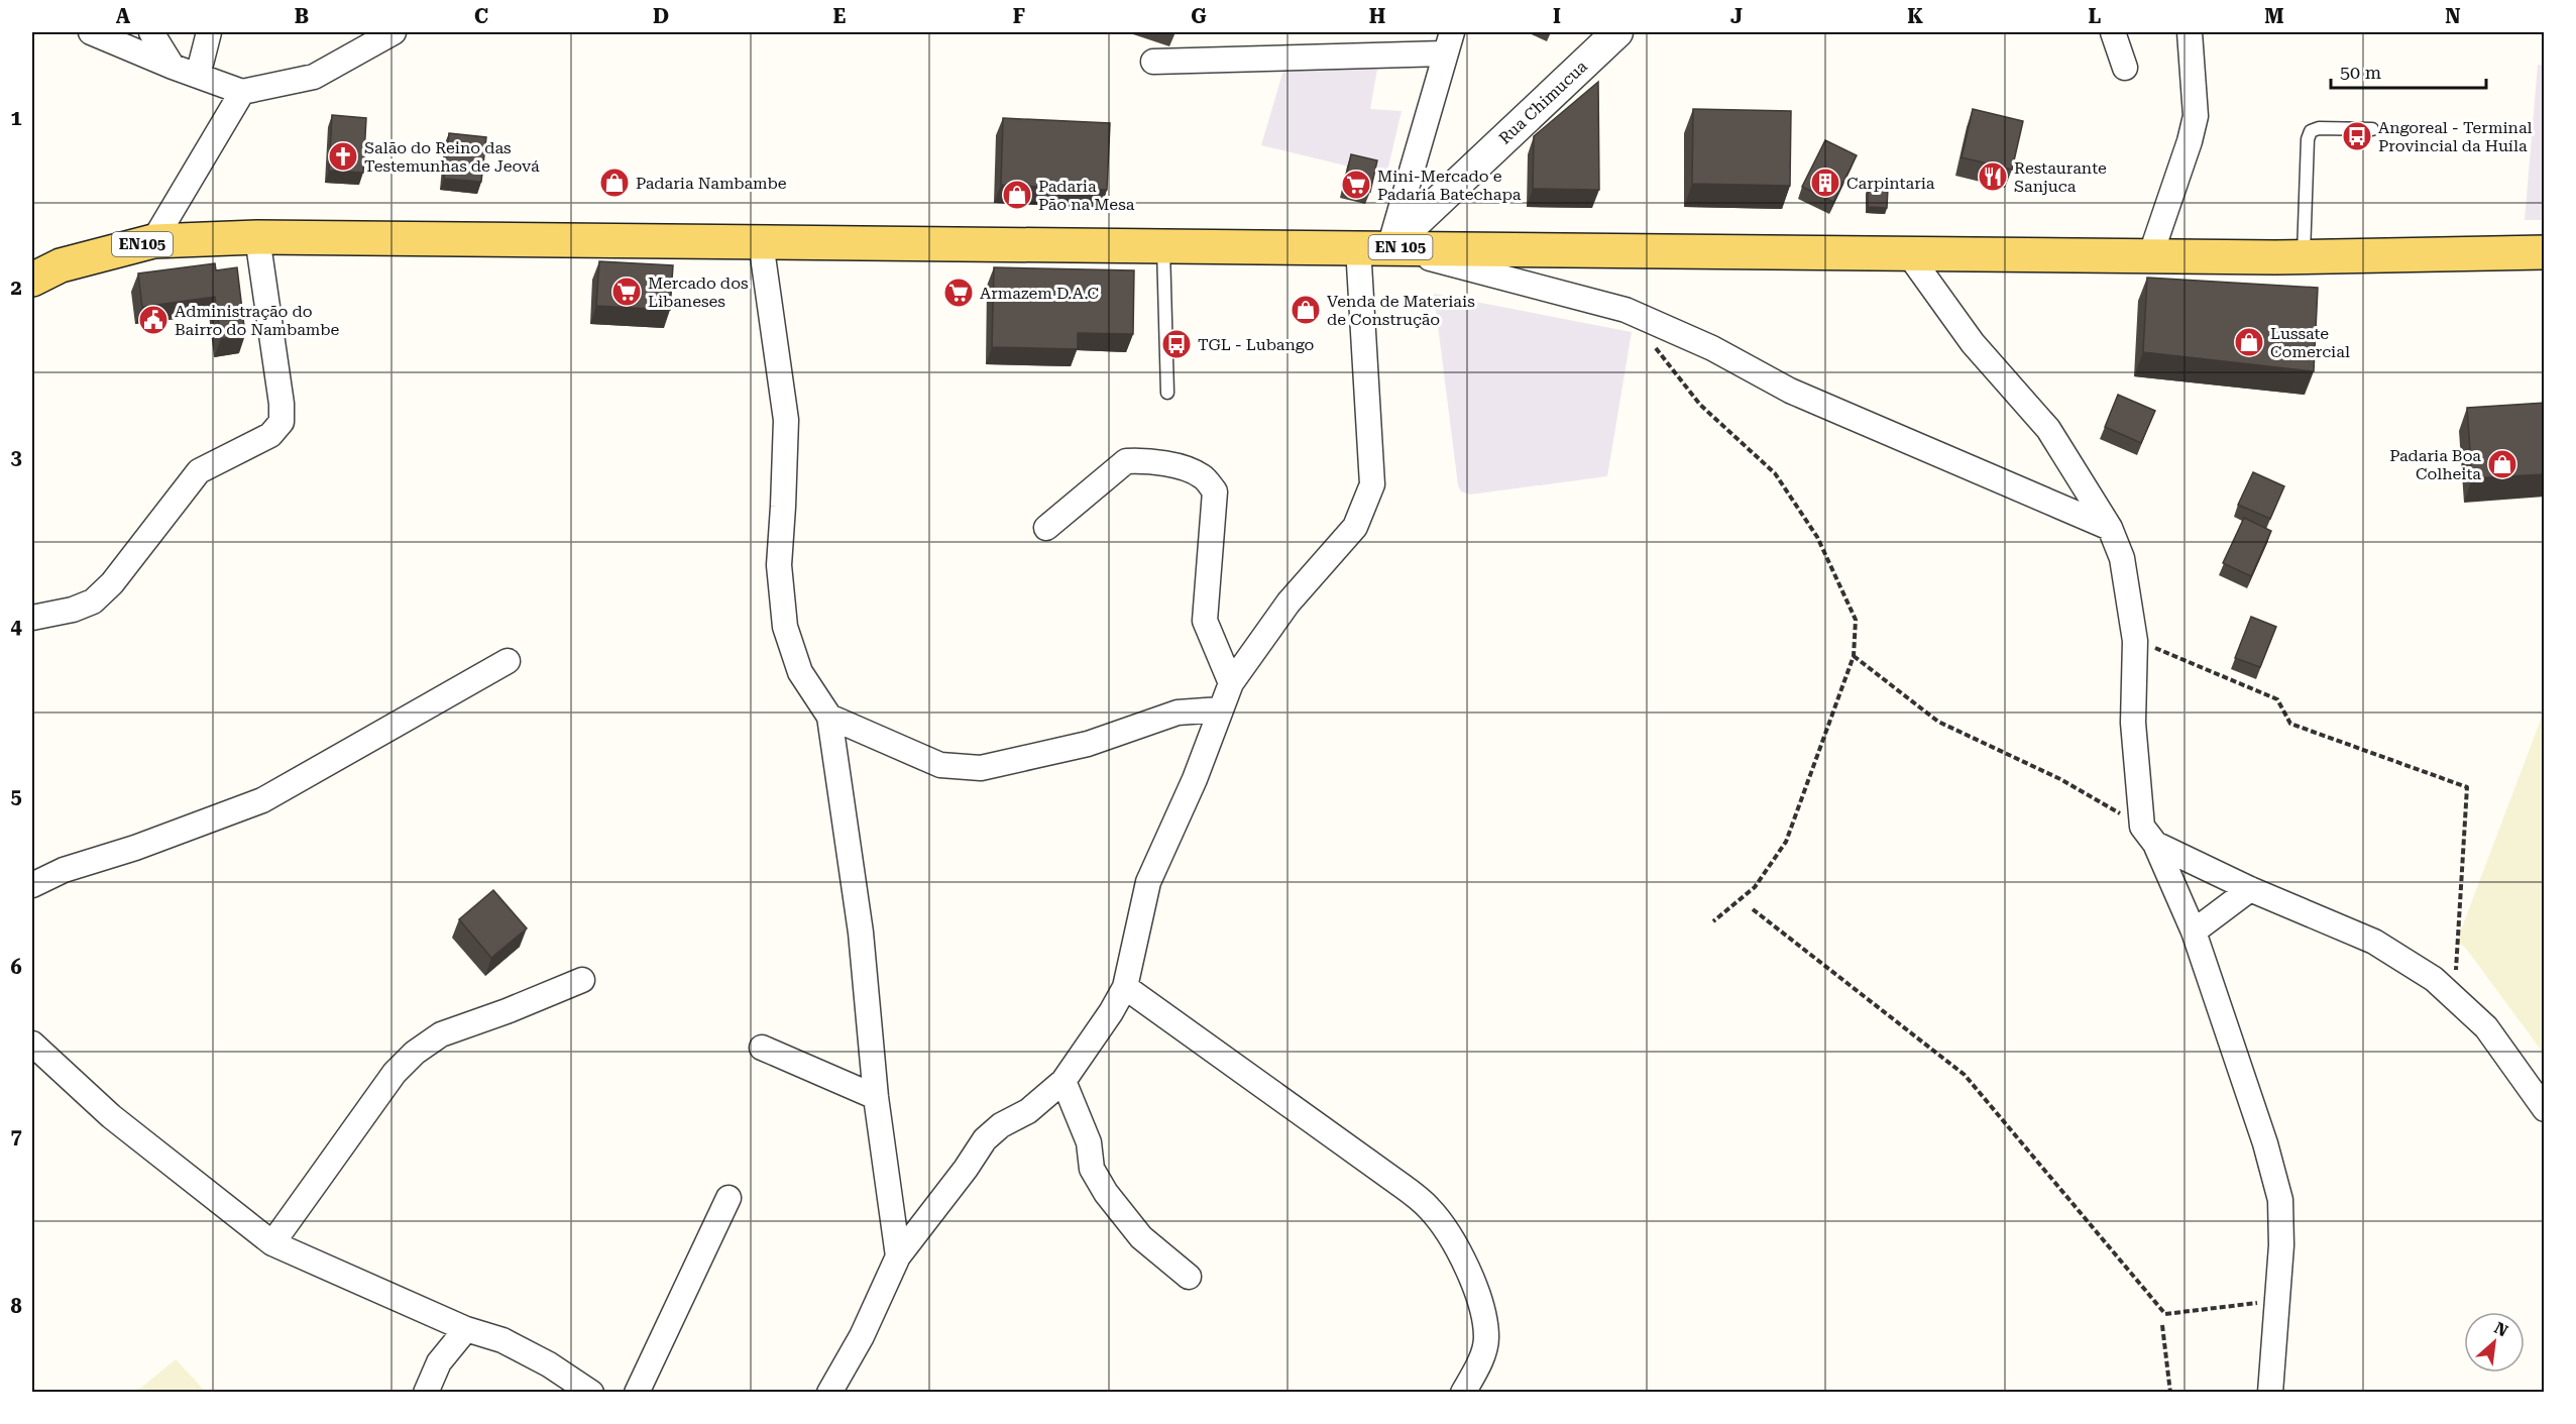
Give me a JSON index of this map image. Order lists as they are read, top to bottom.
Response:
{
  "streets": {
    "main road": ["EN105", "EN 105"],
    "street": ["Rua Chimucua"]
  },
  "crossings": [
    ["Rua Chimucua", "EN 105"],
    ["EN105", "EN 105"]
  ],
  "places": {
    "bus stop": ["Angoreal - Terminal Provincial da Huíla", "TGL - Lubango"],
    "church": ["Salão do Reino das Testemunhas de Jeová"],
    "restaurant": ["Restaurante Sanjuca"],
    "shop": [
      "Padaria Nambambe",
      "Padaria Pão na Mesa",
      "Venda de Materiais de Construção",
      "Lussate Comercial",
      "Padaria Boa Colheita"
    ],
    "building": ["Carpintaria"],
    "supermarket": ["Mini-Mercado e Padaria Batechapa", "Mercado dos Libaneses", "Armazem D.A.C"],
    "public building": ["Administração do Bairro do Nambambe"]
  },
  "scale_bar": "50 m",
  "north": "top right",
  "grid": {
    "columns": [
      "A",
      "B",
      "C",
      "D",
      "E",
      "F",
      "G",
      "H",
      "I",
      "J",
      "K",
      "L",
      "M",
      "N"
    ],
    "rows": [
      "1",
      "2",
      "3",
      "4",
      "5",
      "6",
      "7",
      "8"
    ]
  }
}
